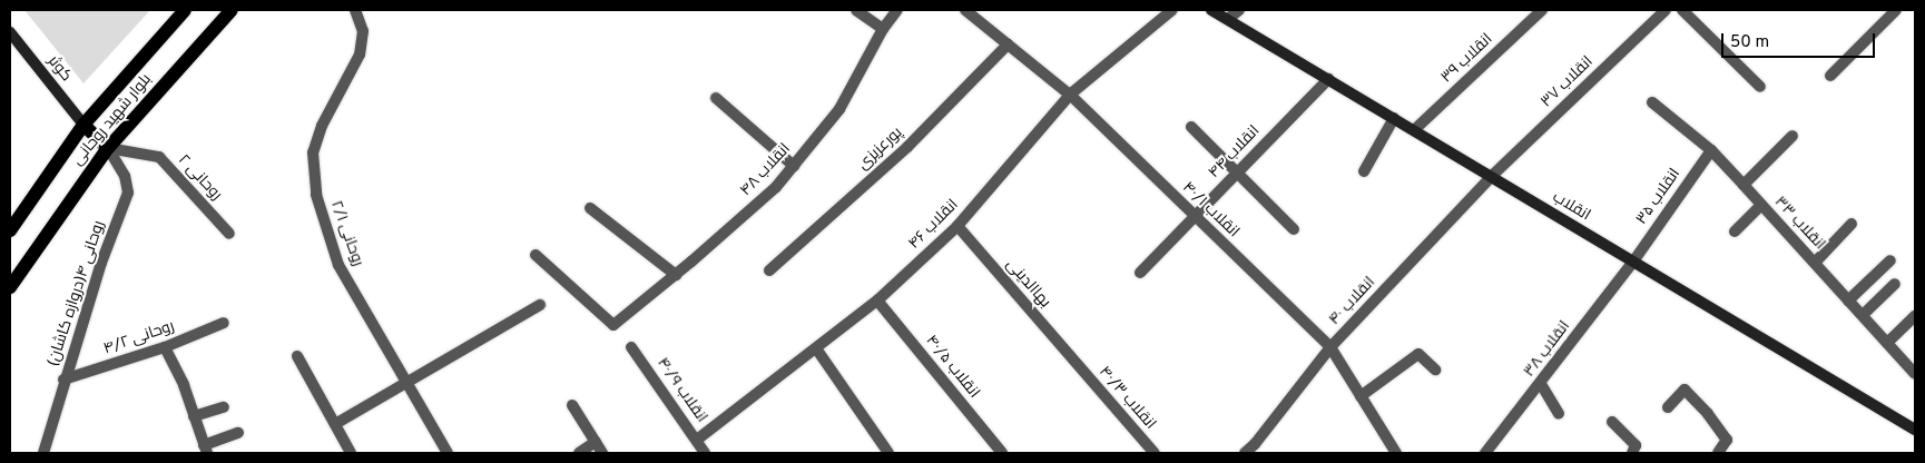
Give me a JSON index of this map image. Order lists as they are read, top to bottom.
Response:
{
  "streets": {
    "main road": ["کوثر", "بلوار شهید روحانی", "انقلاب"],
    "street": [
      "انقلاب ۳۹",
      "انقلاب ۳۷",
      "پورعزیزی",
      "انقلاب ۴۴",
      "انقلاب ۴۸",
      "روحانی ۲",
      "انقلاب ۳۵",
      "انقلاب ۴۰/۱",
      "انقلاب ۳۳",
      "انقلاب ۴۶",
      "روحانی ۲/۱",
      "بهاالدینی",
      "روحانی ۴(دروازه کاشان)",
      "انقلاب ۴۰",
      "روحانی ۴/۲",
      "انقلاب ۳۸",
      "انقلاب ۴۰/۵",
      "انقلاب ۴۰/۹",
      "انقلاب ۴۰/۳"
    ]
  },
  "crossings": [
    ["انقلاب ۳۹", "انقلاب"],
    ["کوثر", "بلوار شهید روحانی"],
    ["انقلاب ۳۷", "انقلاب"],
    ["انقلاب ۳۷", "انقلاب ۴۰"],
    ["بلوار شهید روحانی", "روحانی ۲"],
    ["بلوار شهید روحانی", "روحانی ۴(دروازه کاشان)"],
    ["انقلاب ۴۴", "انقلاب"],
    ["انقلاب ۴۴", "انقلاب ۴۰/۱"],
    ["روحانی ۲", "روحانی ۴(دروازه کاشان)"],
    ["انقلاب ۳۵", "انقلاب"],
    ["انقلاب ۳۵", "انقلاب ۳۳"],
    ["انقلاب ۳۵", "انقلاب ۳۸"],
    ["انقلاب", "انقلاب ۴۰"],
    ["انقلاب", "انقلاب ۳۸"],
    ["انقلاب ۴۰/۱", "انقلاب ۴۶"],
    ["انقلاب ۴۰/۱", "انقلاب ۴۰"],
    ["انقلاب ۴۶", "بهاالدینی"],
    ["انقلاب ۴۶", "انقلاب ۴۰/۵"],
    ["انقلاب ۴۶", "انقلاب ۴۰/۹"],
    ["بهاالدینی", "انقلاب ۴۰/۳"],
    ["روحانی ۴(دروازه کاشان)", "روحانی ۴/۲"]
  ],
  "scale_bar": "50 m"
}
